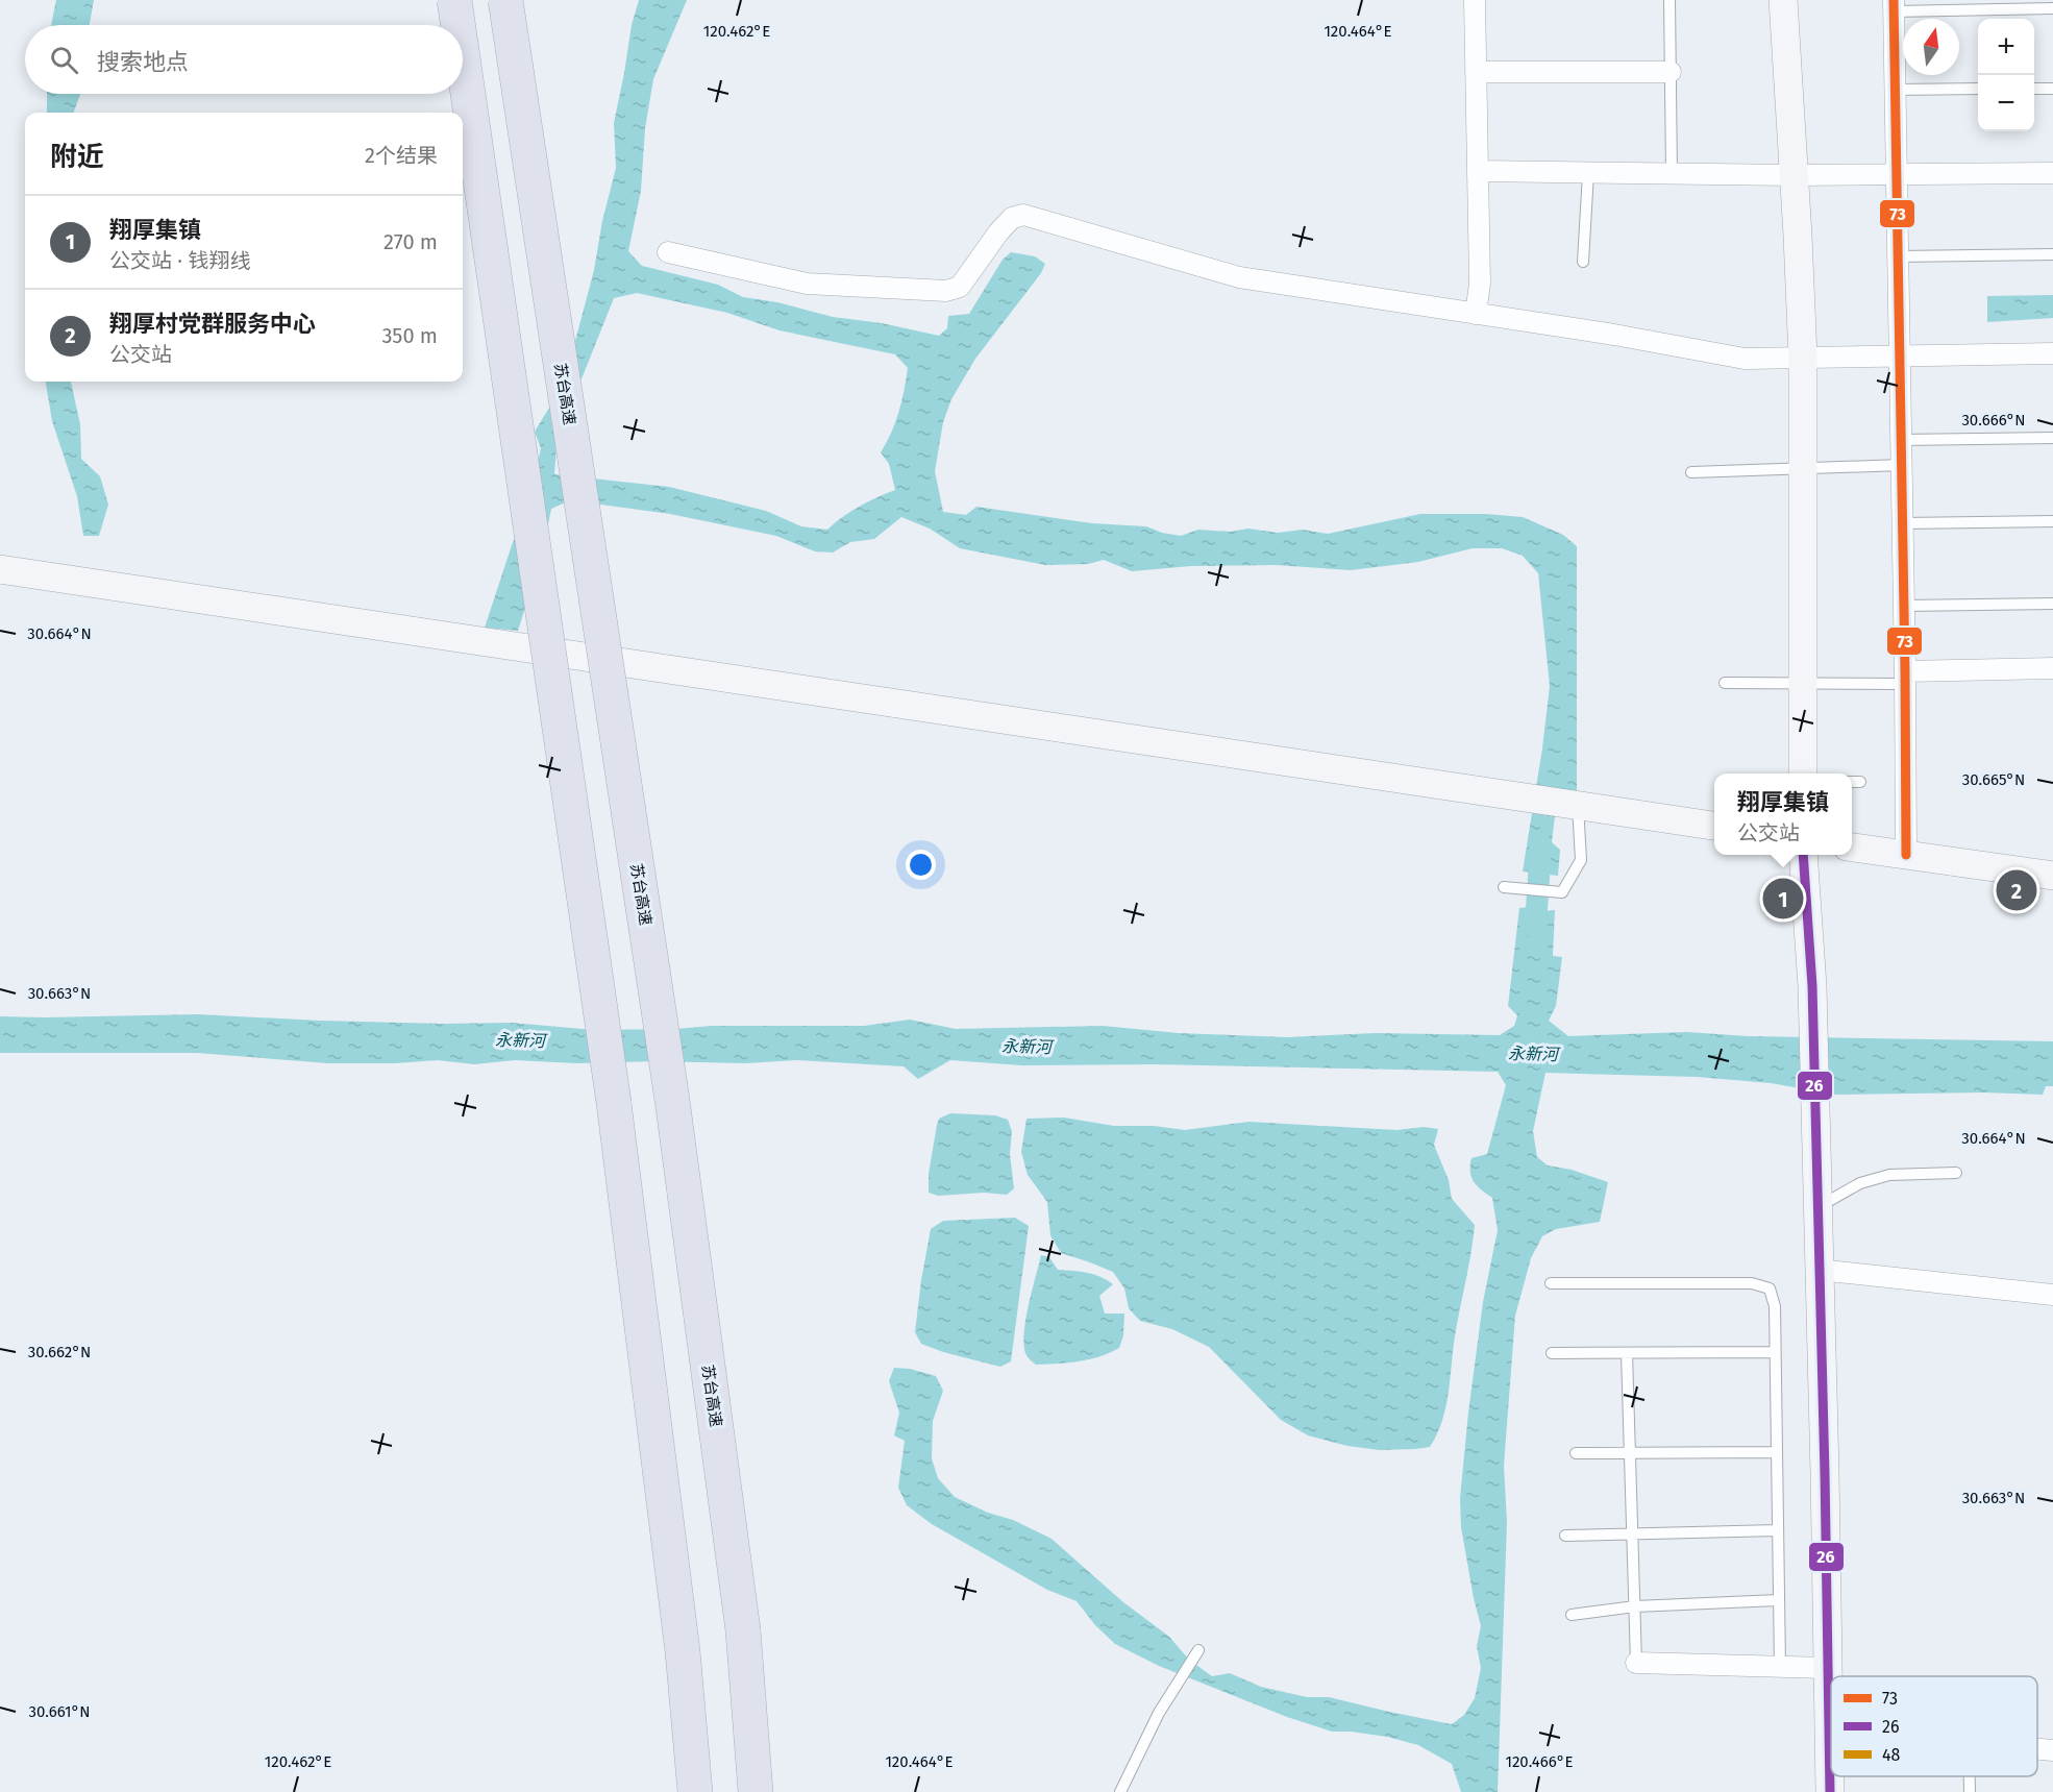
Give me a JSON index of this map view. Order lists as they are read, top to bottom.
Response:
{
  "streets": {
    "highway": ["苏台高速"]
  },
  "water": ["永新河"],
  "lines": ["transit line 73", "transit line 26"],
  "legend": ["73", "26", "48"],
  "north": "top",
  "page": {
    "map_buttons": ["+", "−"],
    "search": "搜索地点",
    "heading": ["附近", "2个结果"],
    "list": [
      {
        "mark": "1",
        "name": "翔厚集镇",
        "note": "公交站 · 钱翔线",
        "value": "270 m"
      },
      {
        "mark": "2",
        "name": "翔厚村党群服务中心",
        "note": "公交站",
        "value": "350 m"
      }
    ],
    "popup": ["翔厚集镇", "公交站"],
    "pins": ["2", "1"]
  },
  "coordinates": [
    "120.462°E",
    "120.464°E",
    "30.666°N",
    "30.664°N",
    "30.665°N",
    "30.663°N",
    "30.662°N",
    "30.661°N",
    "120.466°E"
  ]
}
